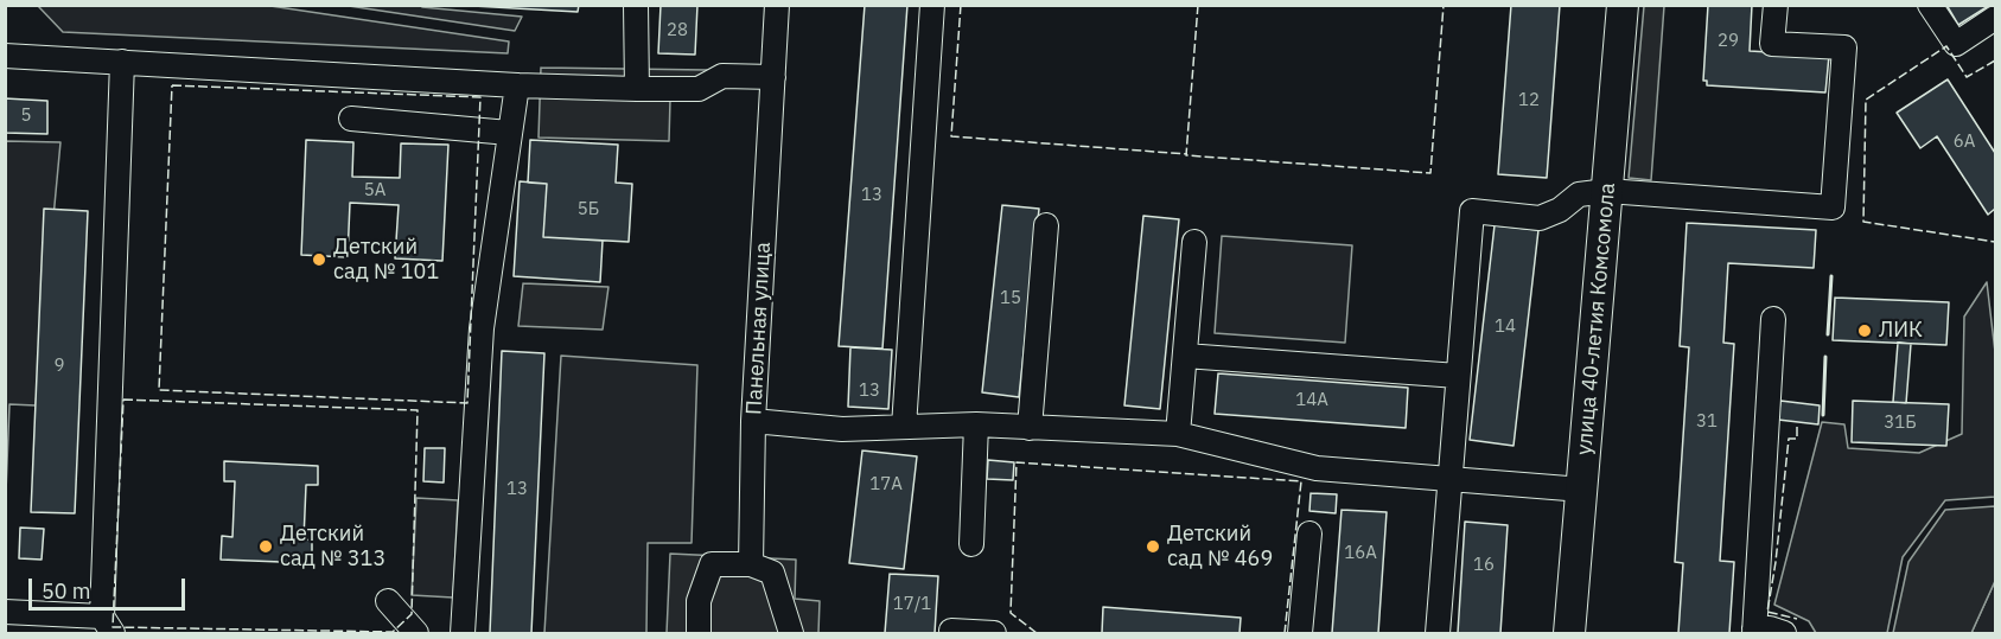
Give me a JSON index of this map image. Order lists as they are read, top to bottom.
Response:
{
  "streets": {
    "main road": ["улица 40-летия Комсомола"],
    "street": ["Панельная улица"]
  },
  "places": [
    "Детский сад № 101",
    "ЛИК",
    "Детский сад № 313",
    "Детский сад № 469"
  ],
  "house_numbers": [
    "28",
    "29",
    "12",
    "5",
    "6А",
    "5А",
    "13",
    "5Б",
    "15",
    "14",
    "9",
    "13",
    "14А",
    "31",
    "31Б",
    "17А",
    "13",
    "16А",
    "16",
    "17/1"
  ],
  "scale_bar": "50 m"
}
